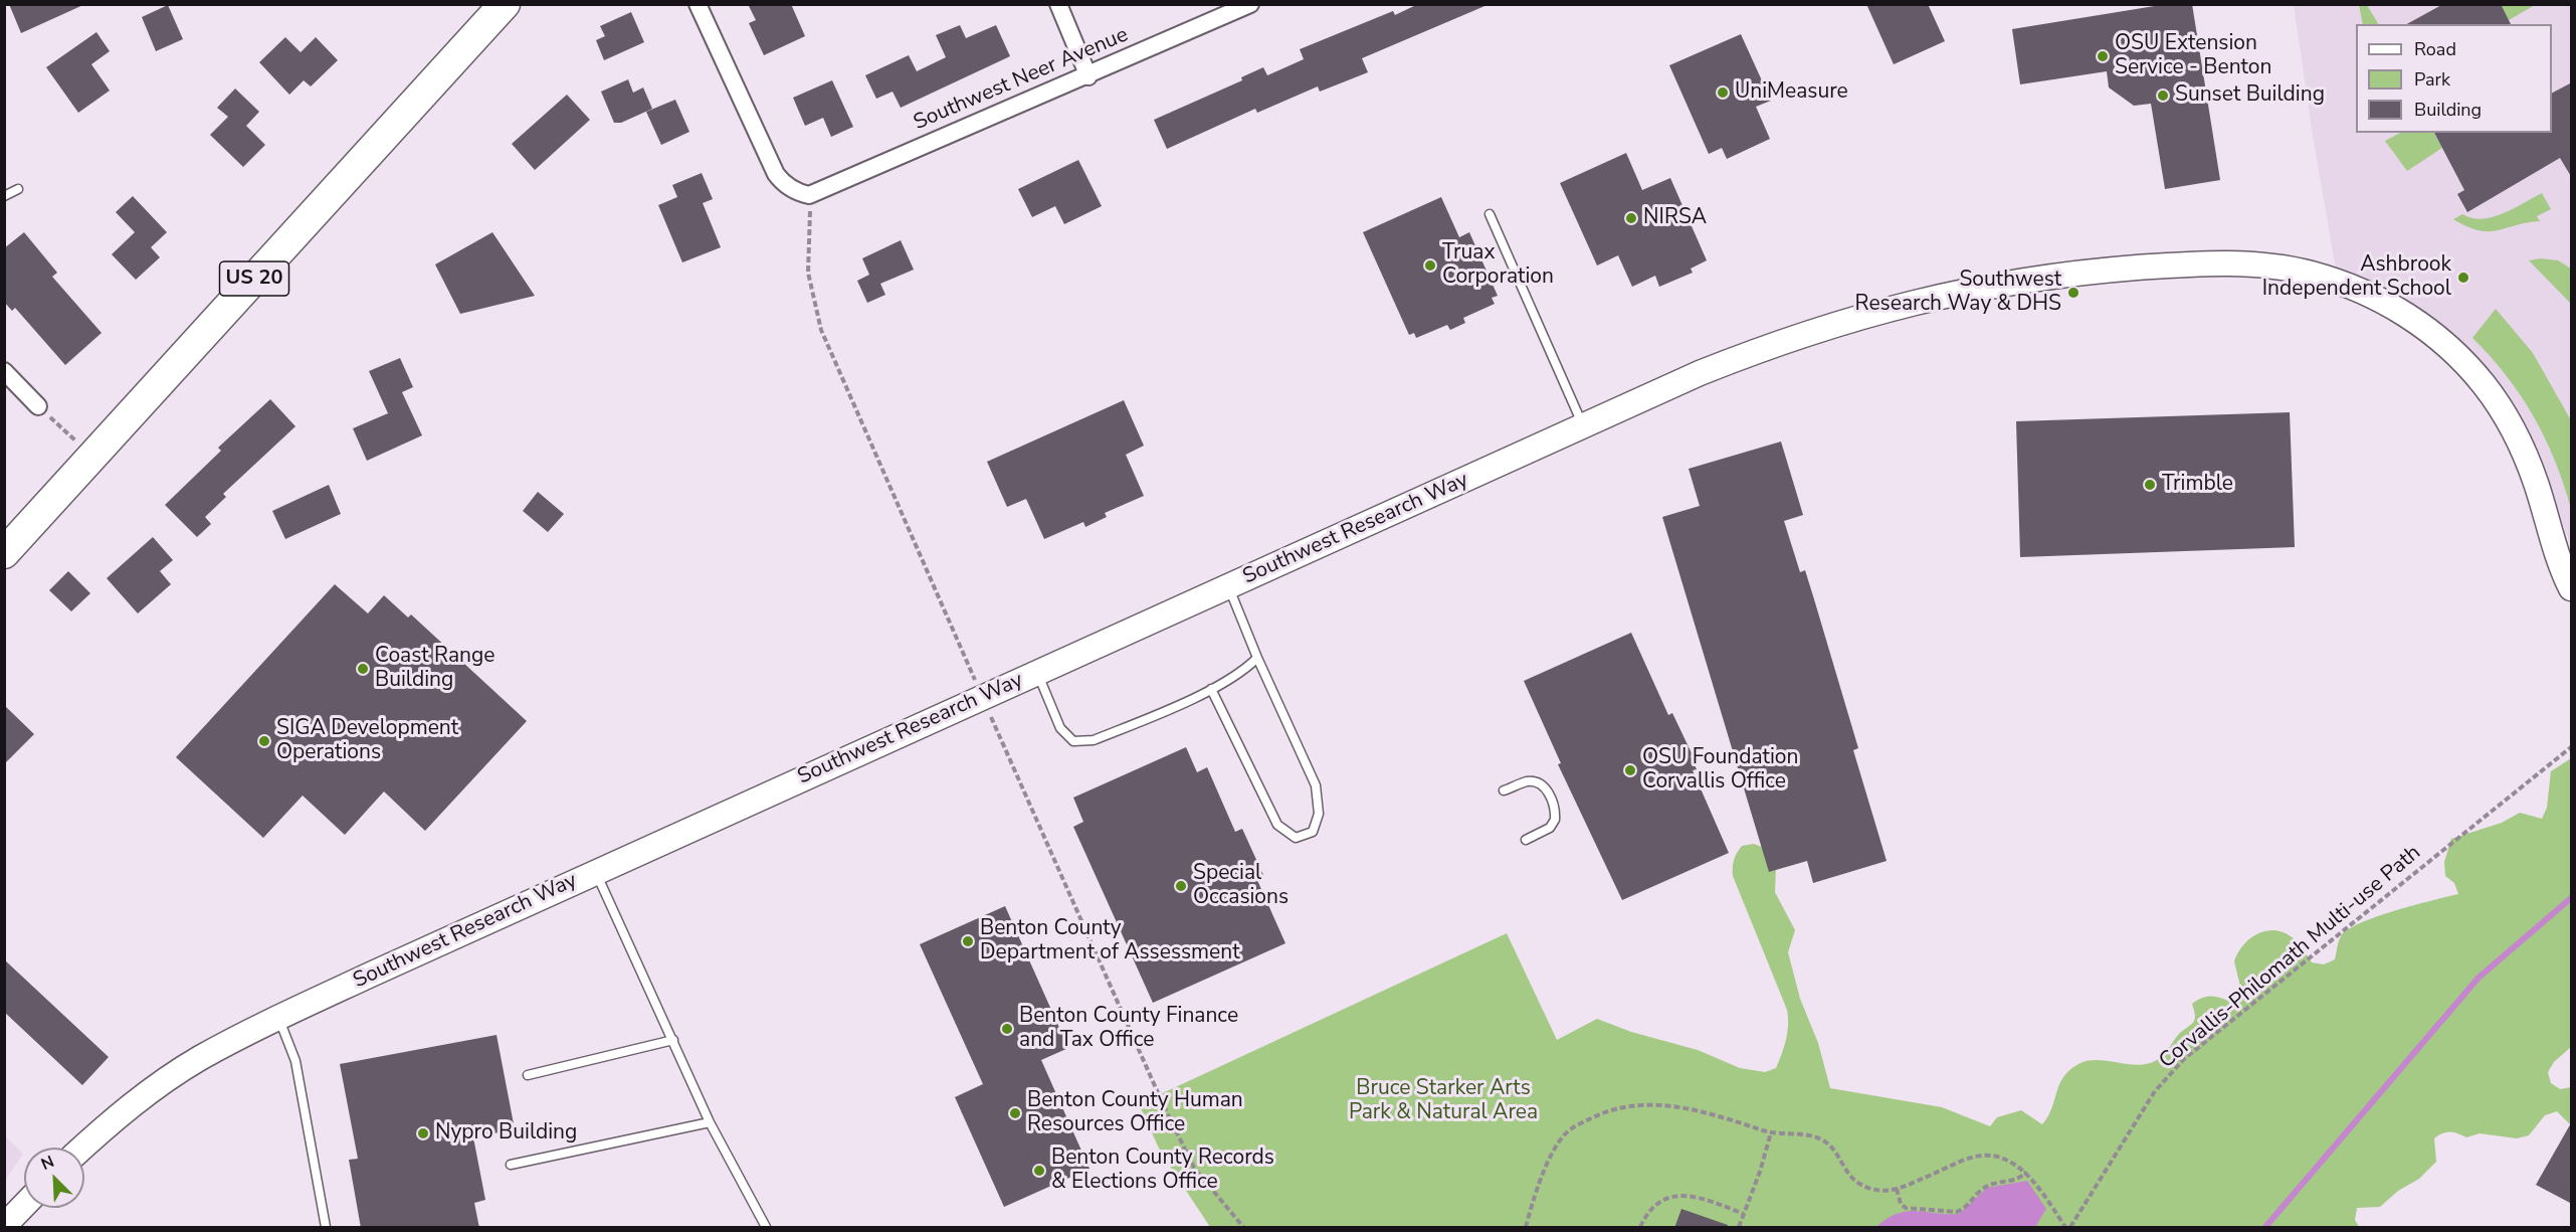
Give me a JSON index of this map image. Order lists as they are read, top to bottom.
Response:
{
  "streets": {
    "highway": ["US 20"],
    "street": ["Southwest Neer Avenue", "Southwest Research Way"],
    "path": ["Corvallis-Philomath Multi-use Path"]
  },
  "parks": ["Bruce Starker Arts Park & Natural Area"],
  "places": [
    "OSU Extension Service - Benton",
    "UniMeasure",
    "Sunset Building",
    "NIRSA",
    "Truax Corporation",
    "Ashbrook Independent School",
    "Southwest Research Way & DHS",
    "Trimble",
    "Coast Range Building",
    "SIGA Development Operations",
    "OSU Foundation Corvallis Office",
    "Special Occasions",
    "Benton County Department of Assessment",
    "Benton County Finance and Tax Office",
    "Benton County Human Resources Office",
    "Nypro Building",
    "Benton County Records & Elections Office"
  ],
  "legend": ["Road", "Park", "Building"],
  "north": "top left"
}
